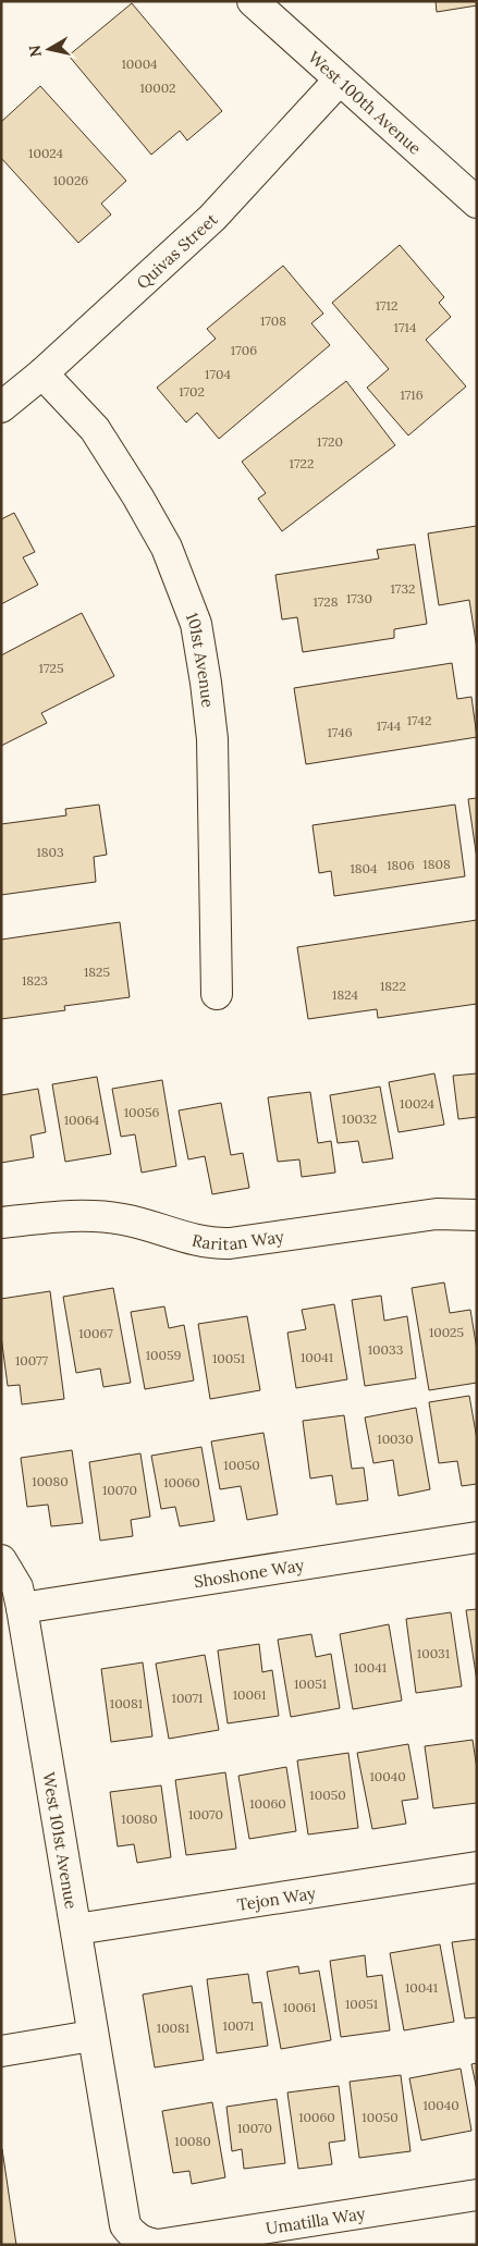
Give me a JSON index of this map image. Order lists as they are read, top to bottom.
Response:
{
  "streets": {
    "street": [
      "West 100th Avenue",
      "Quivas Street",
      "101st Avenue",
      "Raritan Way",
      "Shoshone Way",
      "West 101st Avenue",
      "Tejon Way",
      "Umatilla Way"
    ]
  },
  "crossings": [
    ["West 100th Avenue", "Quivas Street"],
    ["Quivas Street", "101st Avenue"],
    ["Shoshone Way", "West 101st Avenue"],
    ["West 101st Avenue", "Tejon Way"],
    ["West 101st Avenue", "Umatilla Way"]
  ],
  "house_numbers": [
    "10004",
    "10002",
    "10024",
    "10026",
    "1712",
    "1708",
    "1714",
    "1706",
    "1704",
    "1702",
    "1716",
    "1720",
    "1722",
    "1732",
    "1730",
    "1728",
    "1725",
    "1742",
    "1744",
    "1746",
    "1803",
    "1808",
    "1806",
    "1804",
    "1825",
    "1823",
    "1822",
    "1824",
    "10024",
    "10056",
    "10032",
    "10064",
    "10025",
    "10067",
    "10033",
    "10059",
    "10041",
    "10051",
    "10077",
    "10030",
    "10050",
    "10080",
    "10060",
    "10070",
    "10031",
    "10041",
    "10051",
    "10061",
    "10071",
    "10081",
    "10040",
    "10050",
    "10060",
    "10070",
    "10080",
    "10041",
    "10051",
    "10061",
    "10071",
    "10081",
    "10040",
    "10060",
    "10050",
    "10070",
    "10080"
  ],
  "north": "left"
}
